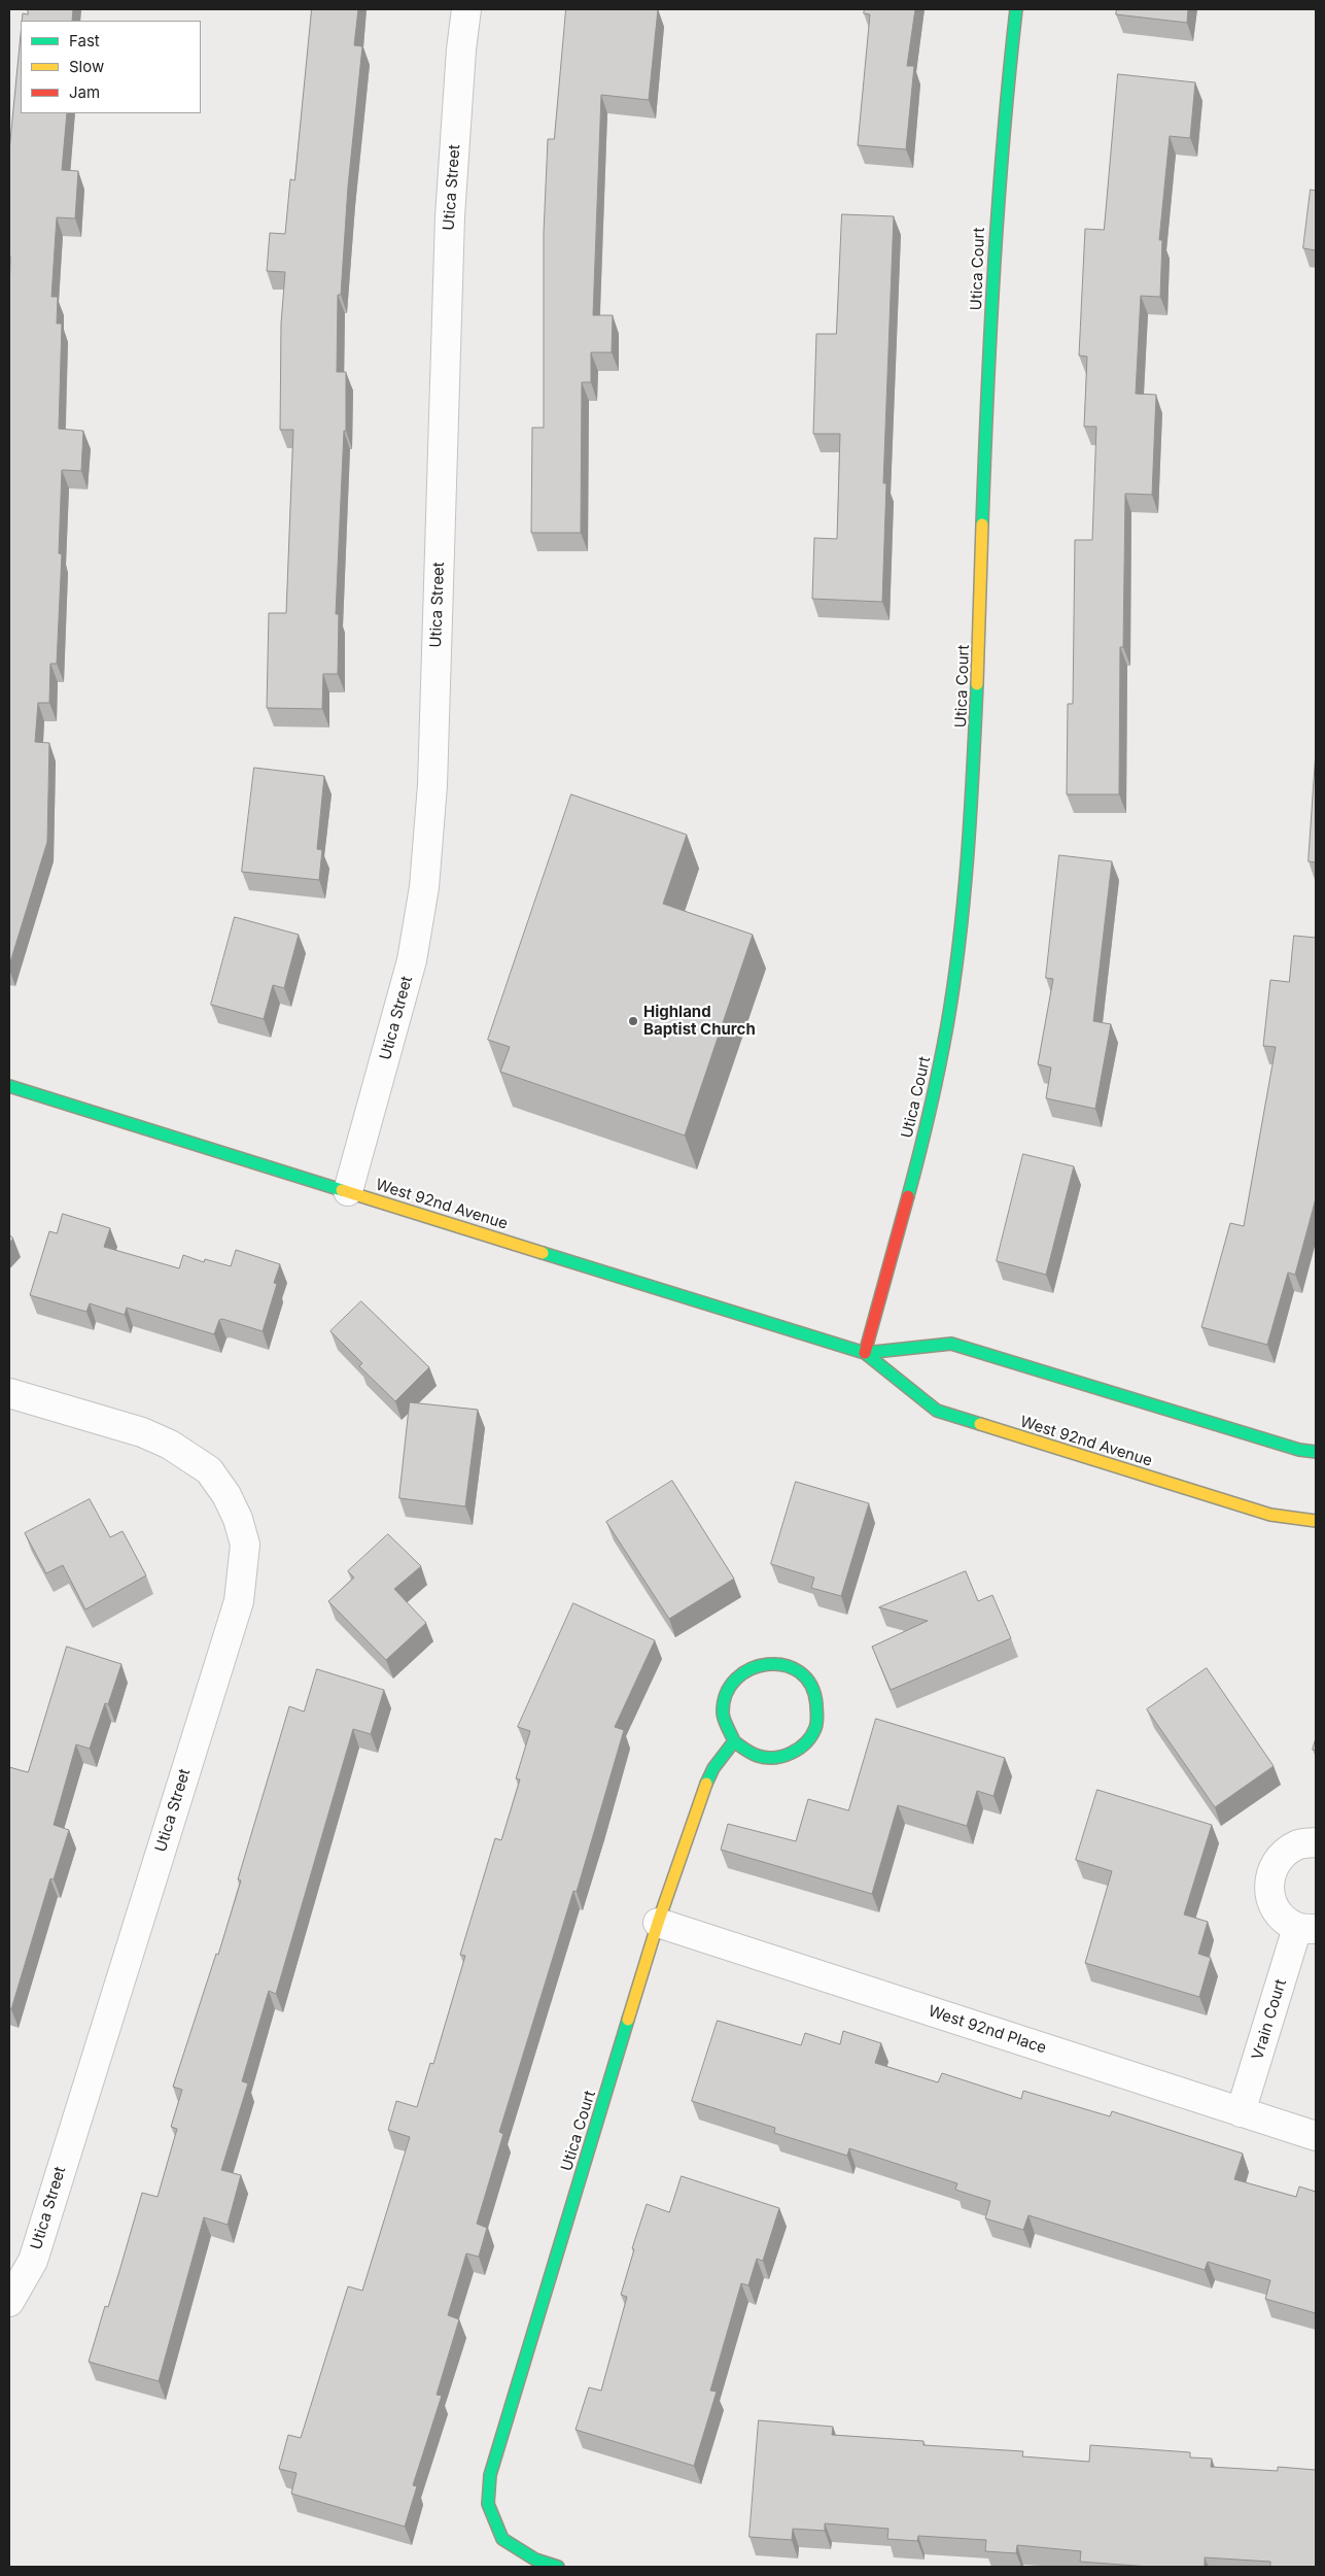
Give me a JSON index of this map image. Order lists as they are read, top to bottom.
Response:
{
  "streets": {
    "street": [
      "Utica Street",
      "Utica Court",
      "West 92nd Avenue",
      "Vrain Court",
      "West 92nd Place"
    ]
  },
  "crossings": [
    ["Utica Street", "West 92nd Avenue"],
    ["Utica Court", "West 92nd Avenue"],
    ["Utica Court", "West 92nd Place"],
    ["Vrain Court", "West 92nd Place"]
  ],
  "places": ["Highland Baptist Church"],
  "legend": ["Fast", "Slow", "Jam"]
}
